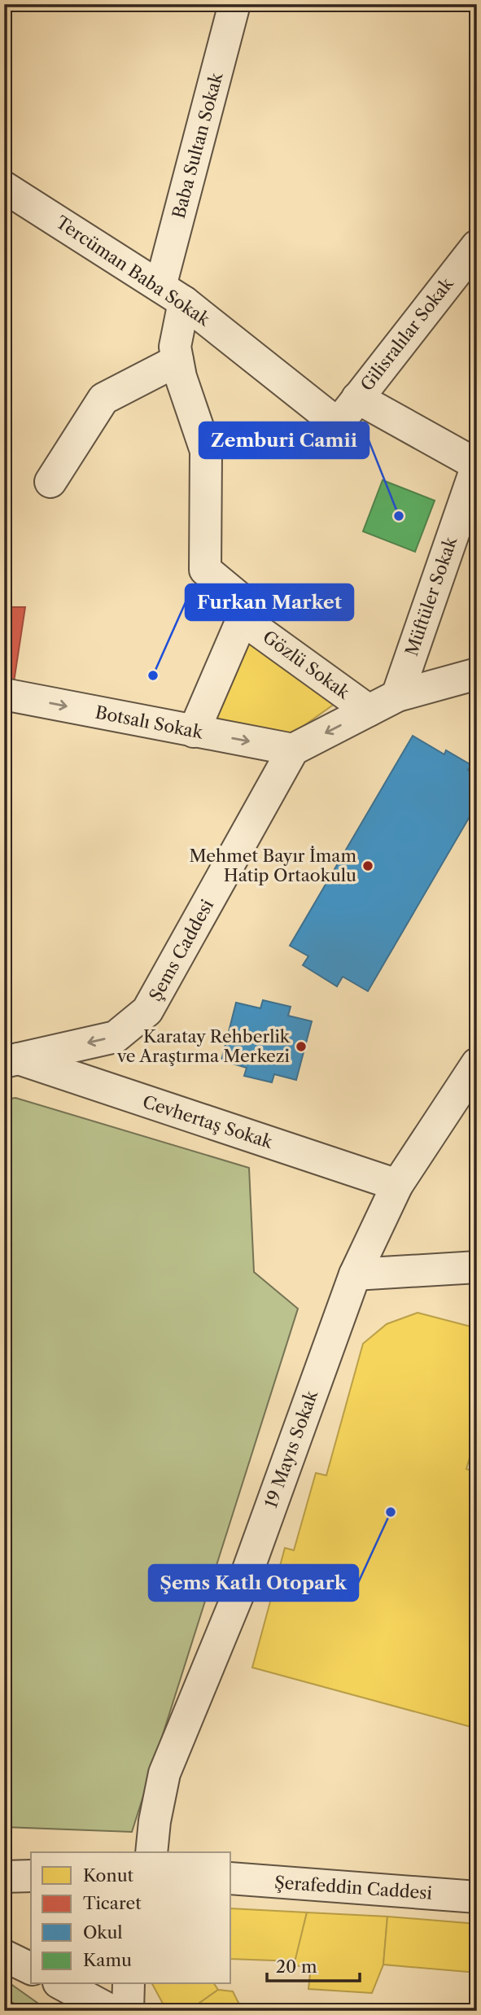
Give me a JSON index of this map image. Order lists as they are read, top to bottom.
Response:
{
  "streets": {
    "street": [
      "Baba Sultan Sokak",
      "Tercüman Baba Sokak",
      "Gilisralılar Sokak",
      "Müftüler Sokak",
      "Gözlü Sokak",
      "Botsalı Sokak",
      "Şems Caddesi",
      "Cevhertaş Sokak",
      "19 Mayıs Sokak",
      "Şerafeddin Caddesi"
    ]
  },
  "crossings": [
    ["Baba Sultan Sokak", "Tercüman Baba Sokak"],
    ["Tercüman Baba Sokak", "Gilisralılar Sokak"],
    ["Gilisralılar Sokak", "Müftüler Sokak"],
    ["Gözlü Sokak", "Botsalı Sokak"],
    ["Botsalı Sokak", "Şems Caddesi"],
    ["Şems Caddesi", "Cevhertaş Sokak"],
    ["Cevhertaş Sokak", "19 Mayıs Sokak"]
  ],
  "one_way": ["Botsalı Sokak", "Şems Caddesi"],
  "places": [
    "Zemburi Camii",
    "Furkan Market",
    "Mehmet Bayır İmam Hatip Ortaokulu",
    "Karatay Rehberlik ve Araştırma Merkezi",
    "Şems Katlı Otopark"
  ],
  "legend": [
    "Konut",
    "Ticaret",
    "Okul",
    "Kamu"
  ],
  "scale_bar": "20 m"
}
